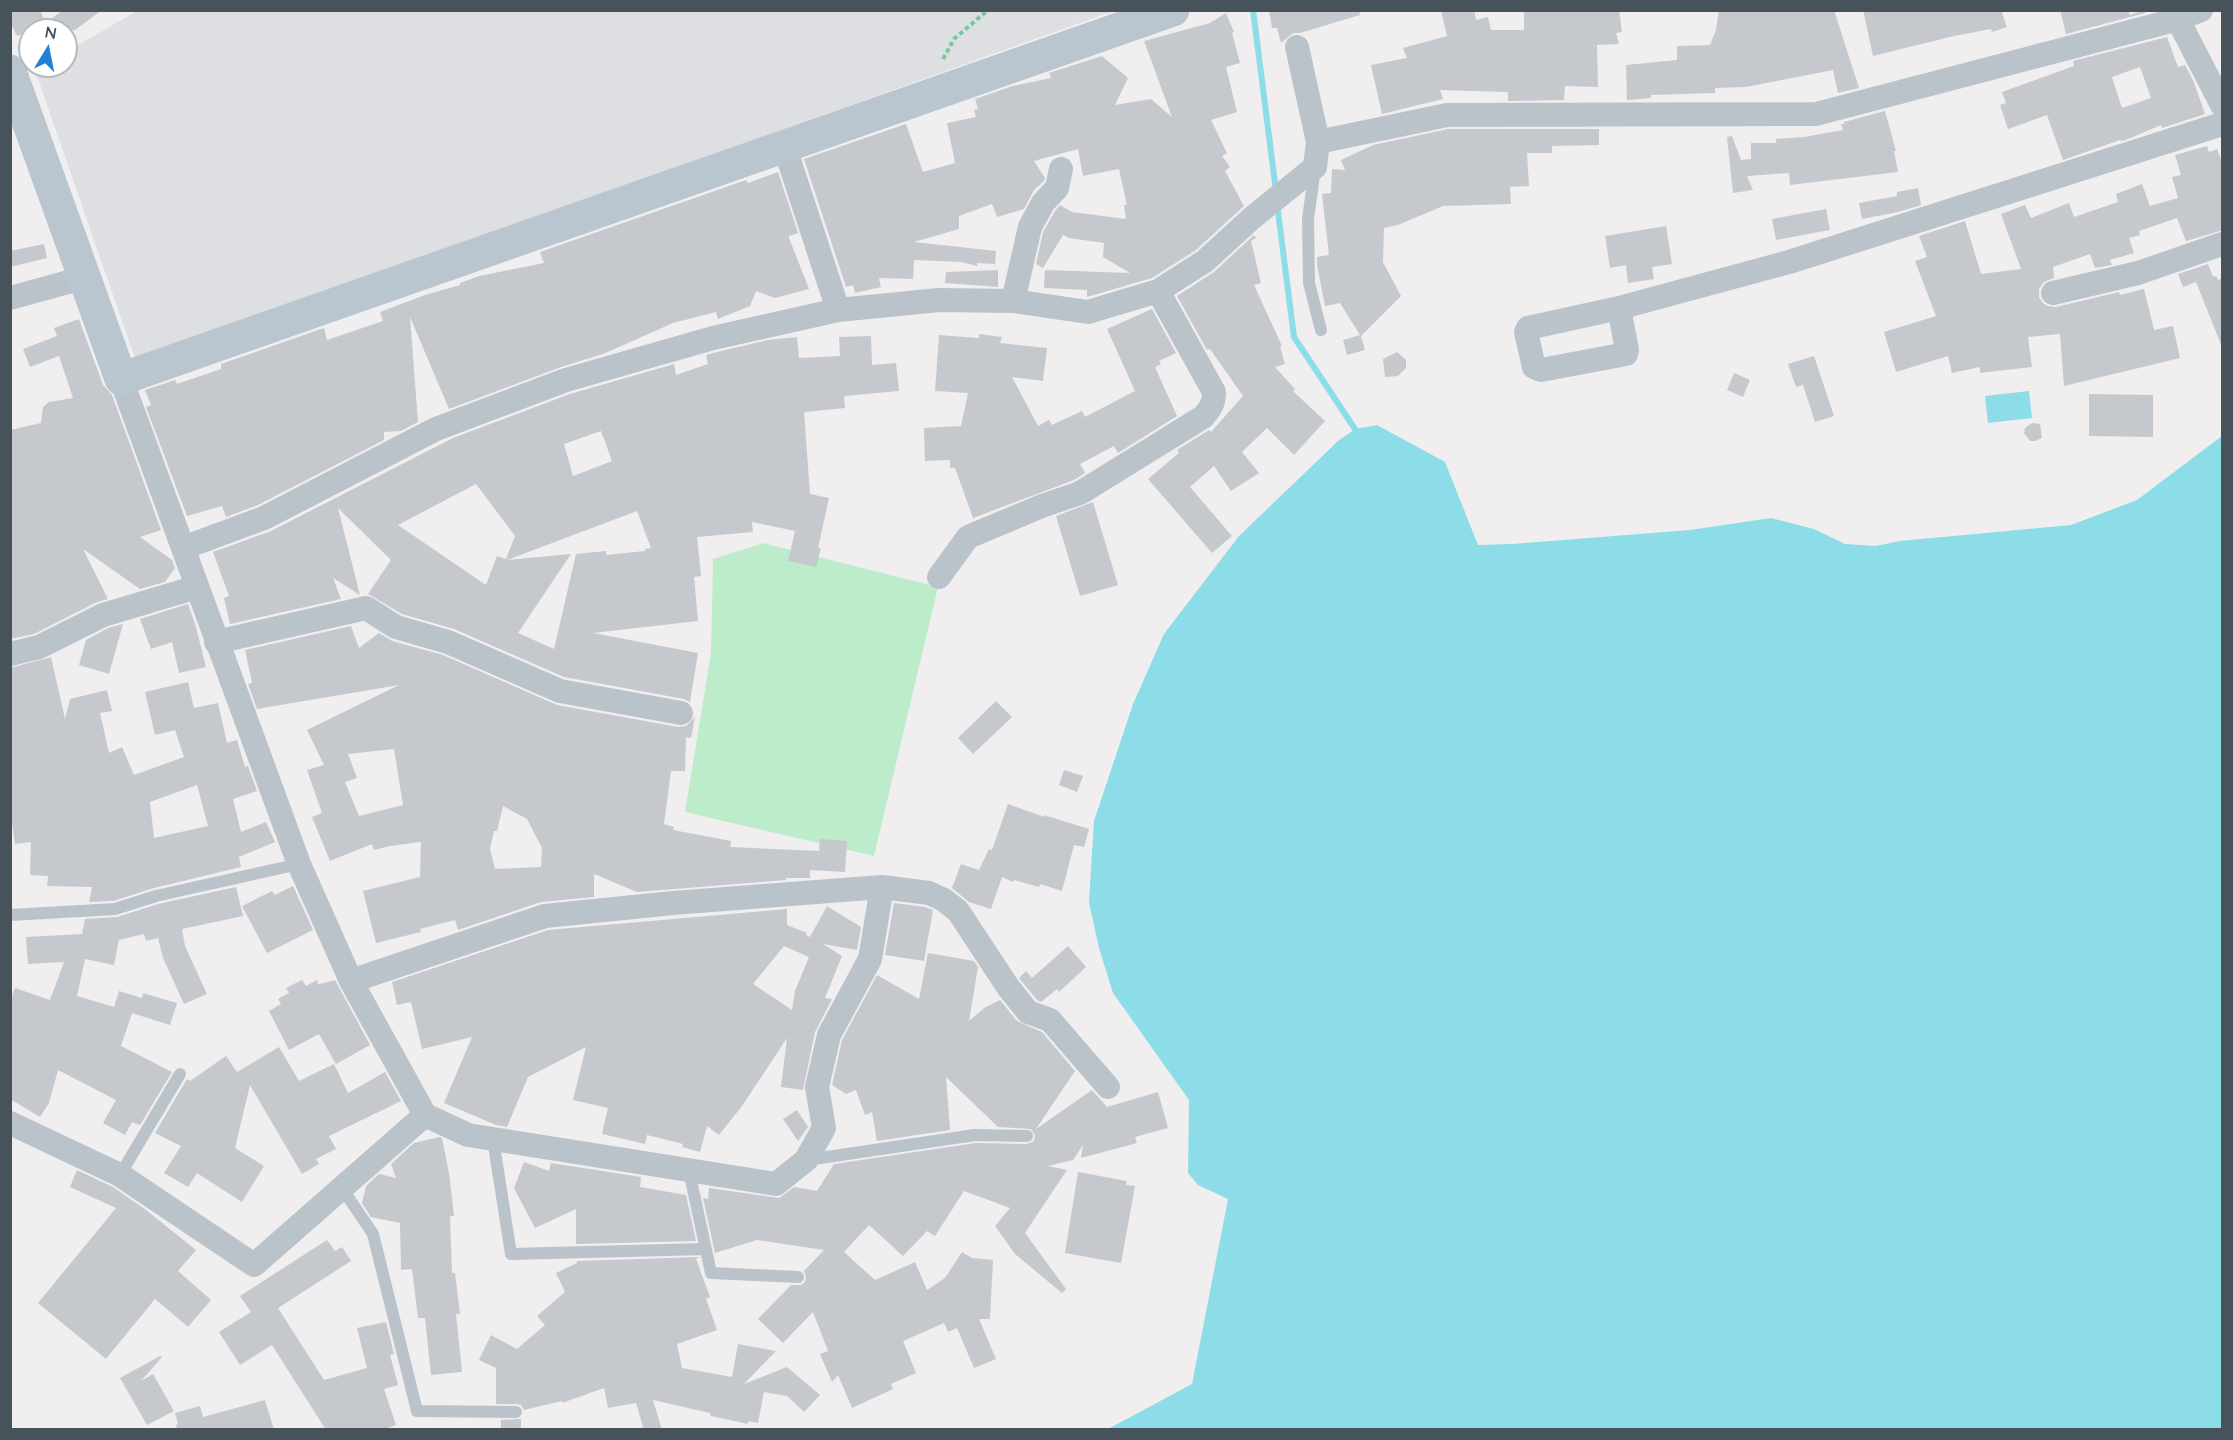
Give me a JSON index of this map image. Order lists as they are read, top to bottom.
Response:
{
  "north": "top"
}
